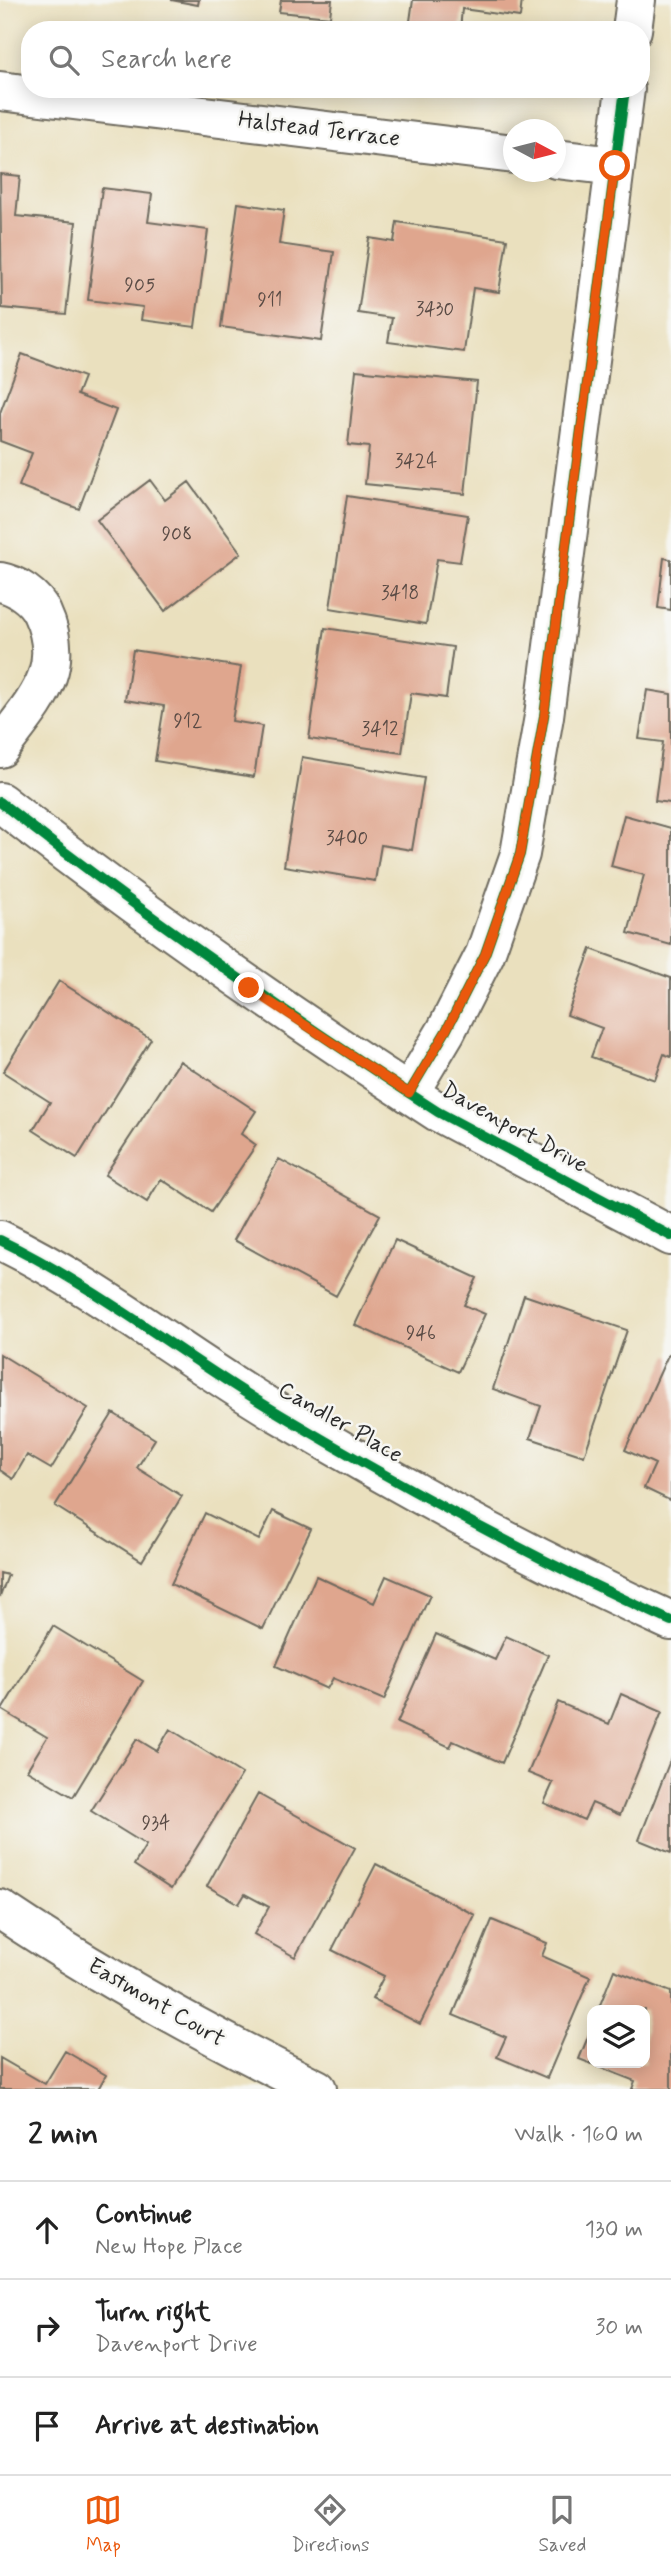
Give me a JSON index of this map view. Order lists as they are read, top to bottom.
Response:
{
  "streets": {
    "street": [
      "Halstead Terrace",
      "Davenport Drive",
      "Candler Place",
      "Eastmont Court"
    ]
  },
  "house_numbers": [
    "905",
    "911",
    "3430",
    "3424",
    "908",
    "3418",
    "912",
    "3412",
    "3400",
    "946",
    "934"
  ],
  "north": "right",
  "page": {
    "search": "Search here",
    "heading": ["2 min", "Walk · 160 m"],
    "list": [
      ["Continue", "New Hope Place", "130 m"],
      ["Turn right", "Davenport Drive", "30 m"],
      "Arrive at destination"
    ],
    "nav": ["Map", "Directions", "Saved"]
  }
}
